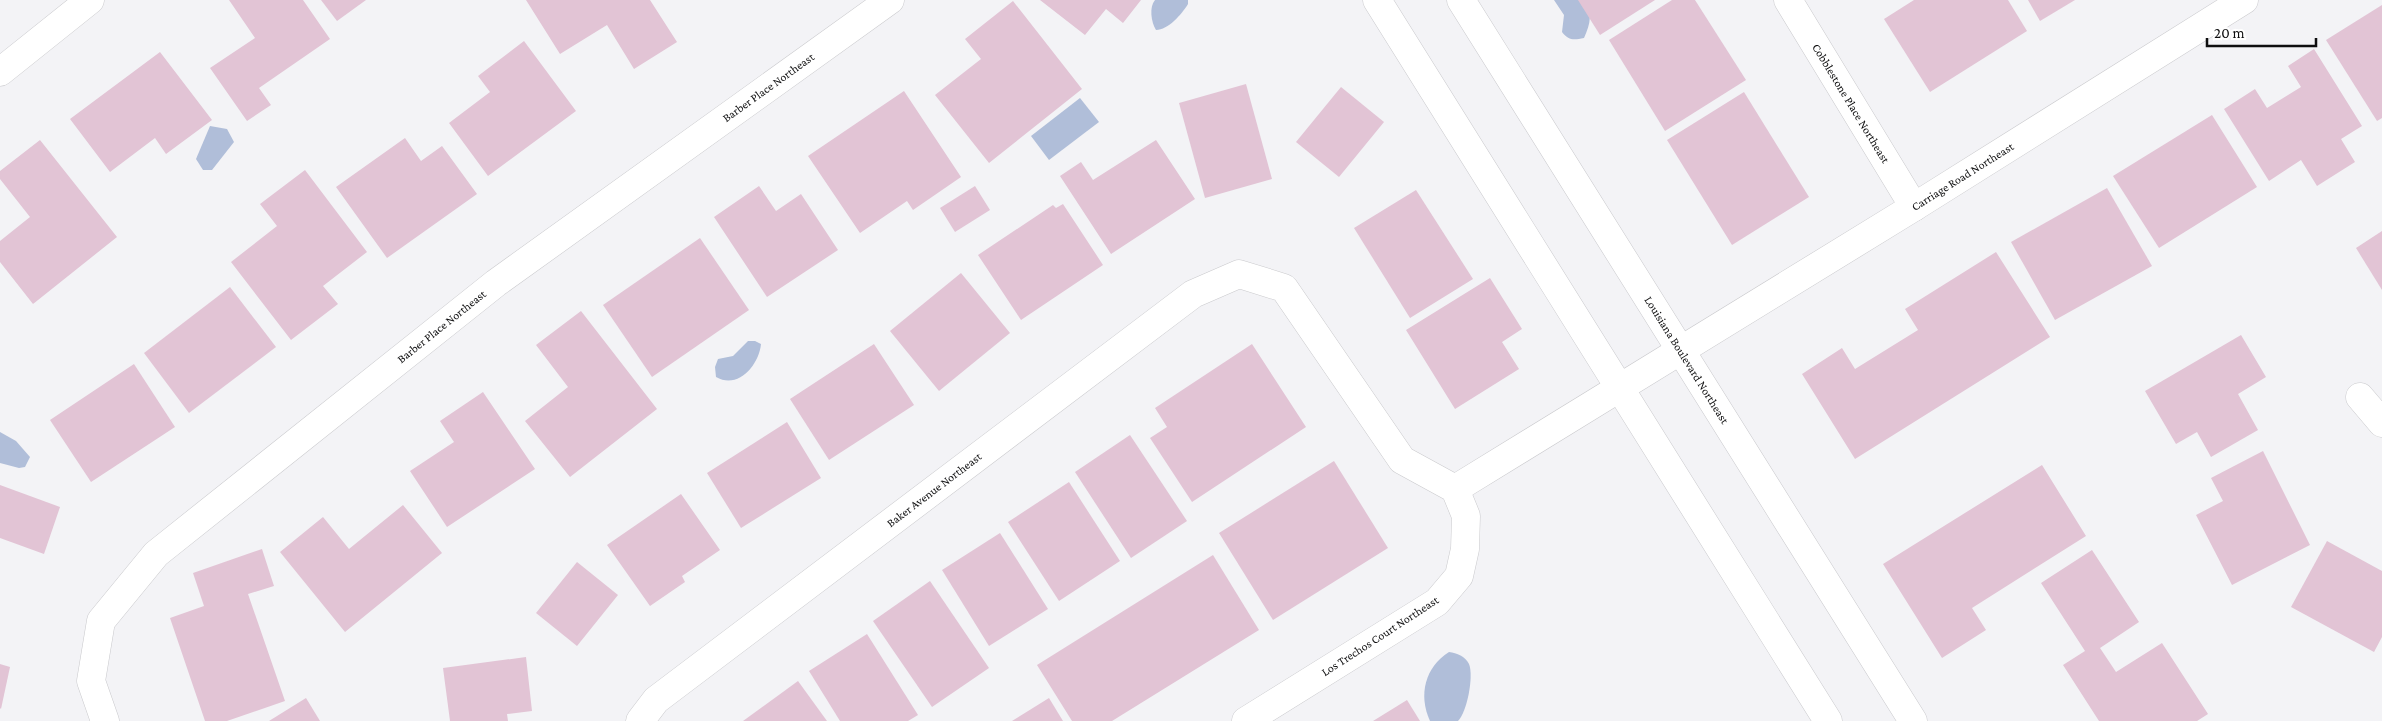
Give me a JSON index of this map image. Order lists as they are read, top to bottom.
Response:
{
  "streets": {
    "street": [
      "Barber Place Northeast",
      "Cobblestone Place Northeast",
      "Carriage Road Northeast",
      "Louisiana Boulevard Northeast",
      "Baker Avenue Northeast",
      "Los Trechos Court Northeast"
    ]
  },
  "crossings": [
    ["Cobblestone Place Northeast", "Carriage Road Northeast"],
    ["Carriage Road Northeast", "Louisiana Boulevard Northeast"],
    ["Baker Avenue Northeast", "Los Trechos Court Northeast"]
  ],
  "scale_bar": "20 m"
}
